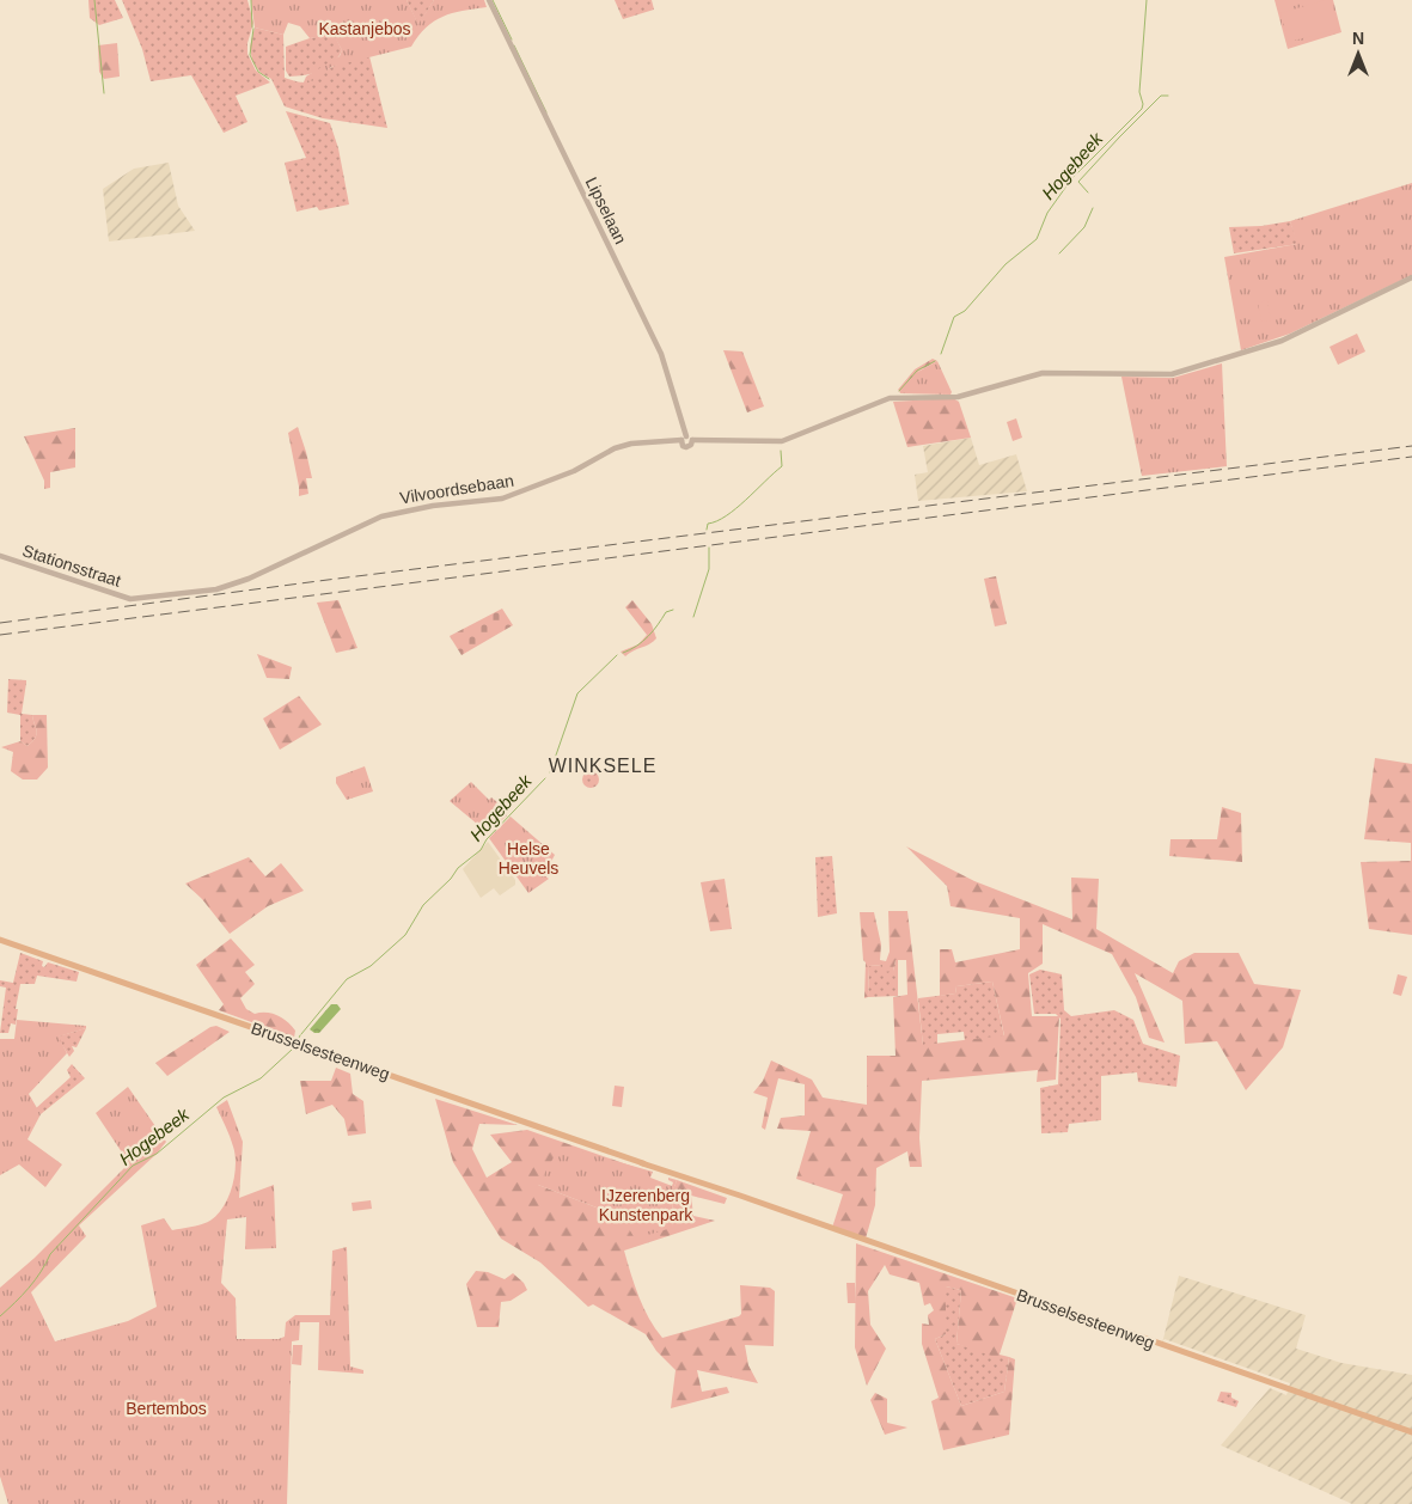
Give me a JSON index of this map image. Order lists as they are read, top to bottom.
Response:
{
  "streets": {
    "main road": ["Brusselsesteenweg"],
    "street": ["Lipselaan", "Vilvoordsebaan", "Stationsstraat"]
  },
  "crossings": [
    ["Lipselaan", "Vilvoordsebaan"],
    ["Vilvoordsebaan", "Stationsstraat"]
  ],
  "districts": ["WINKSELE"],
  "water": ["Hogebeek"],
  "parks": [
    "Kastanjebos",
    "Helse Heuvels",
    "IJzerenberg Kunstenpark",
    "Bertembos"
  ],
  "north": "top"
}
